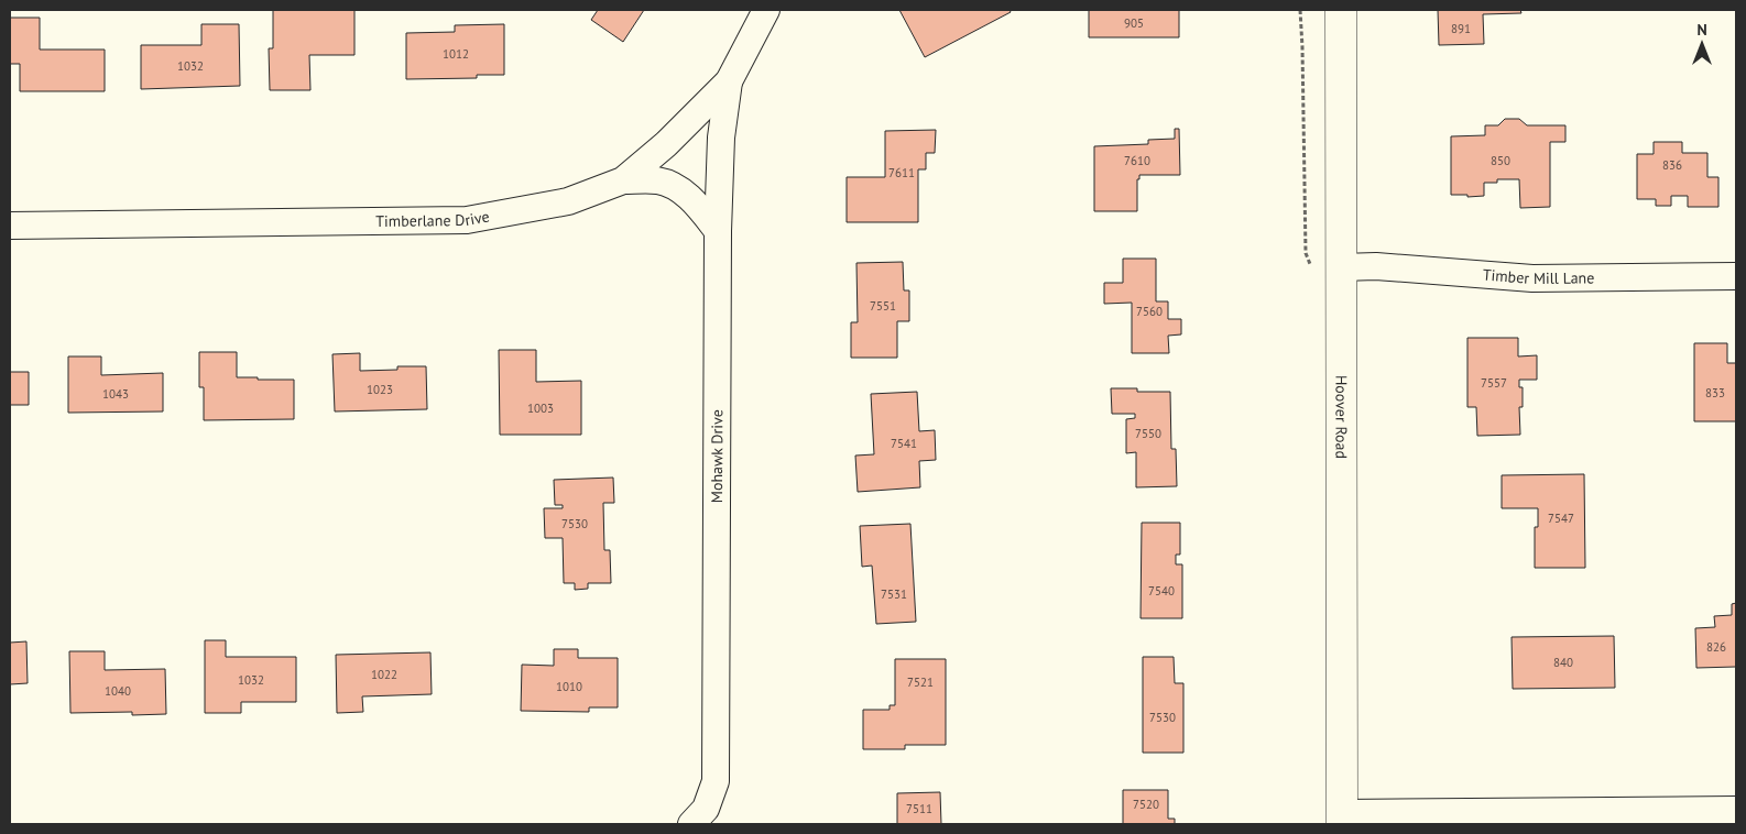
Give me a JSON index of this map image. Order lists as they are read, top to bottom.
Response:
{
  "streets": {
    "street": [
      "Timberlane Drive",
      "Timber Mill Lane",
      "Hoover Road",
      "Mohawk Drive"
    ]
  },
  "crossings": [
    ["Timberlane Drive", "Mohawk Drive"],
    ["Timber Mill Lane", "Hoover Road"]
  ],
  "house_numbers": [
    "905",
    "891",
    "1012",
    "1032",
    "7610",
    "850",
    "836",
    "7611",
    "7551",
    "7560",
    "7557",
    "1023",
    "833",
    "1043",
    "1003",
    "7550",
    "7541",
    "7547",
    "7530",
    "7540",
    "7531",
    "826",
    "840",
    "1022",
    "1032",
    "7521",
    "1010",
    "1040",
    "7530",
    "7520",
    "7511"
  ],
  "north": "top"
}
